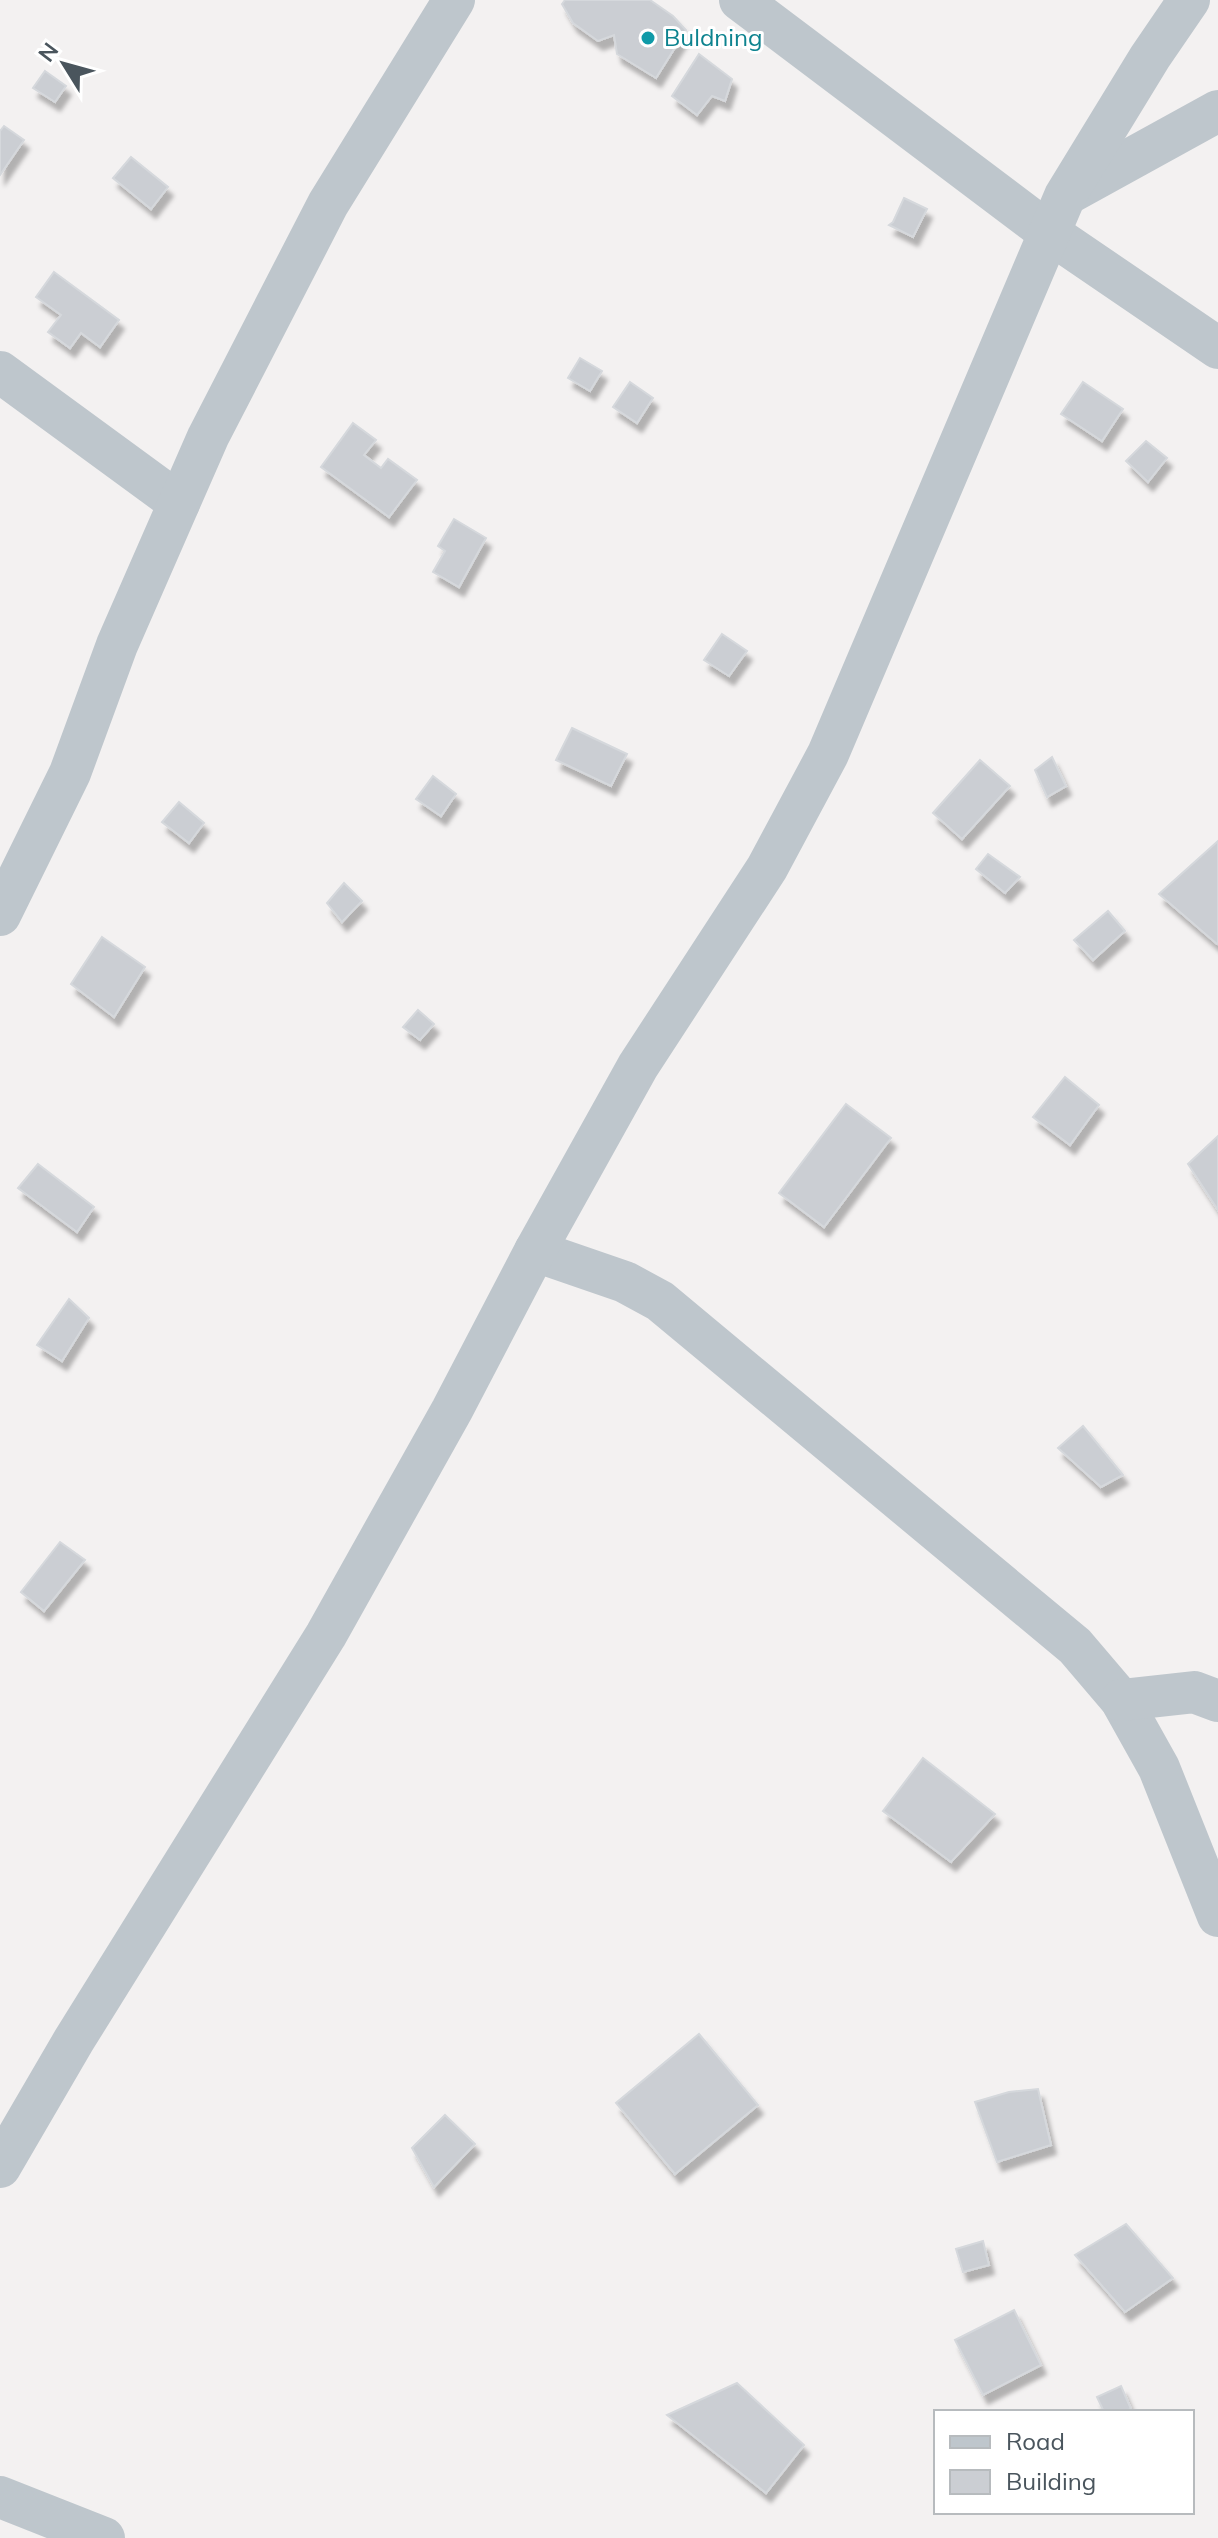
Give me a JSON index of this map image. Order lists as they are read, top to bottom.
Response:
{
  "places": ["Buldning"],
  "legend": ["Road", "Building"],
  "north": "top left"
}
